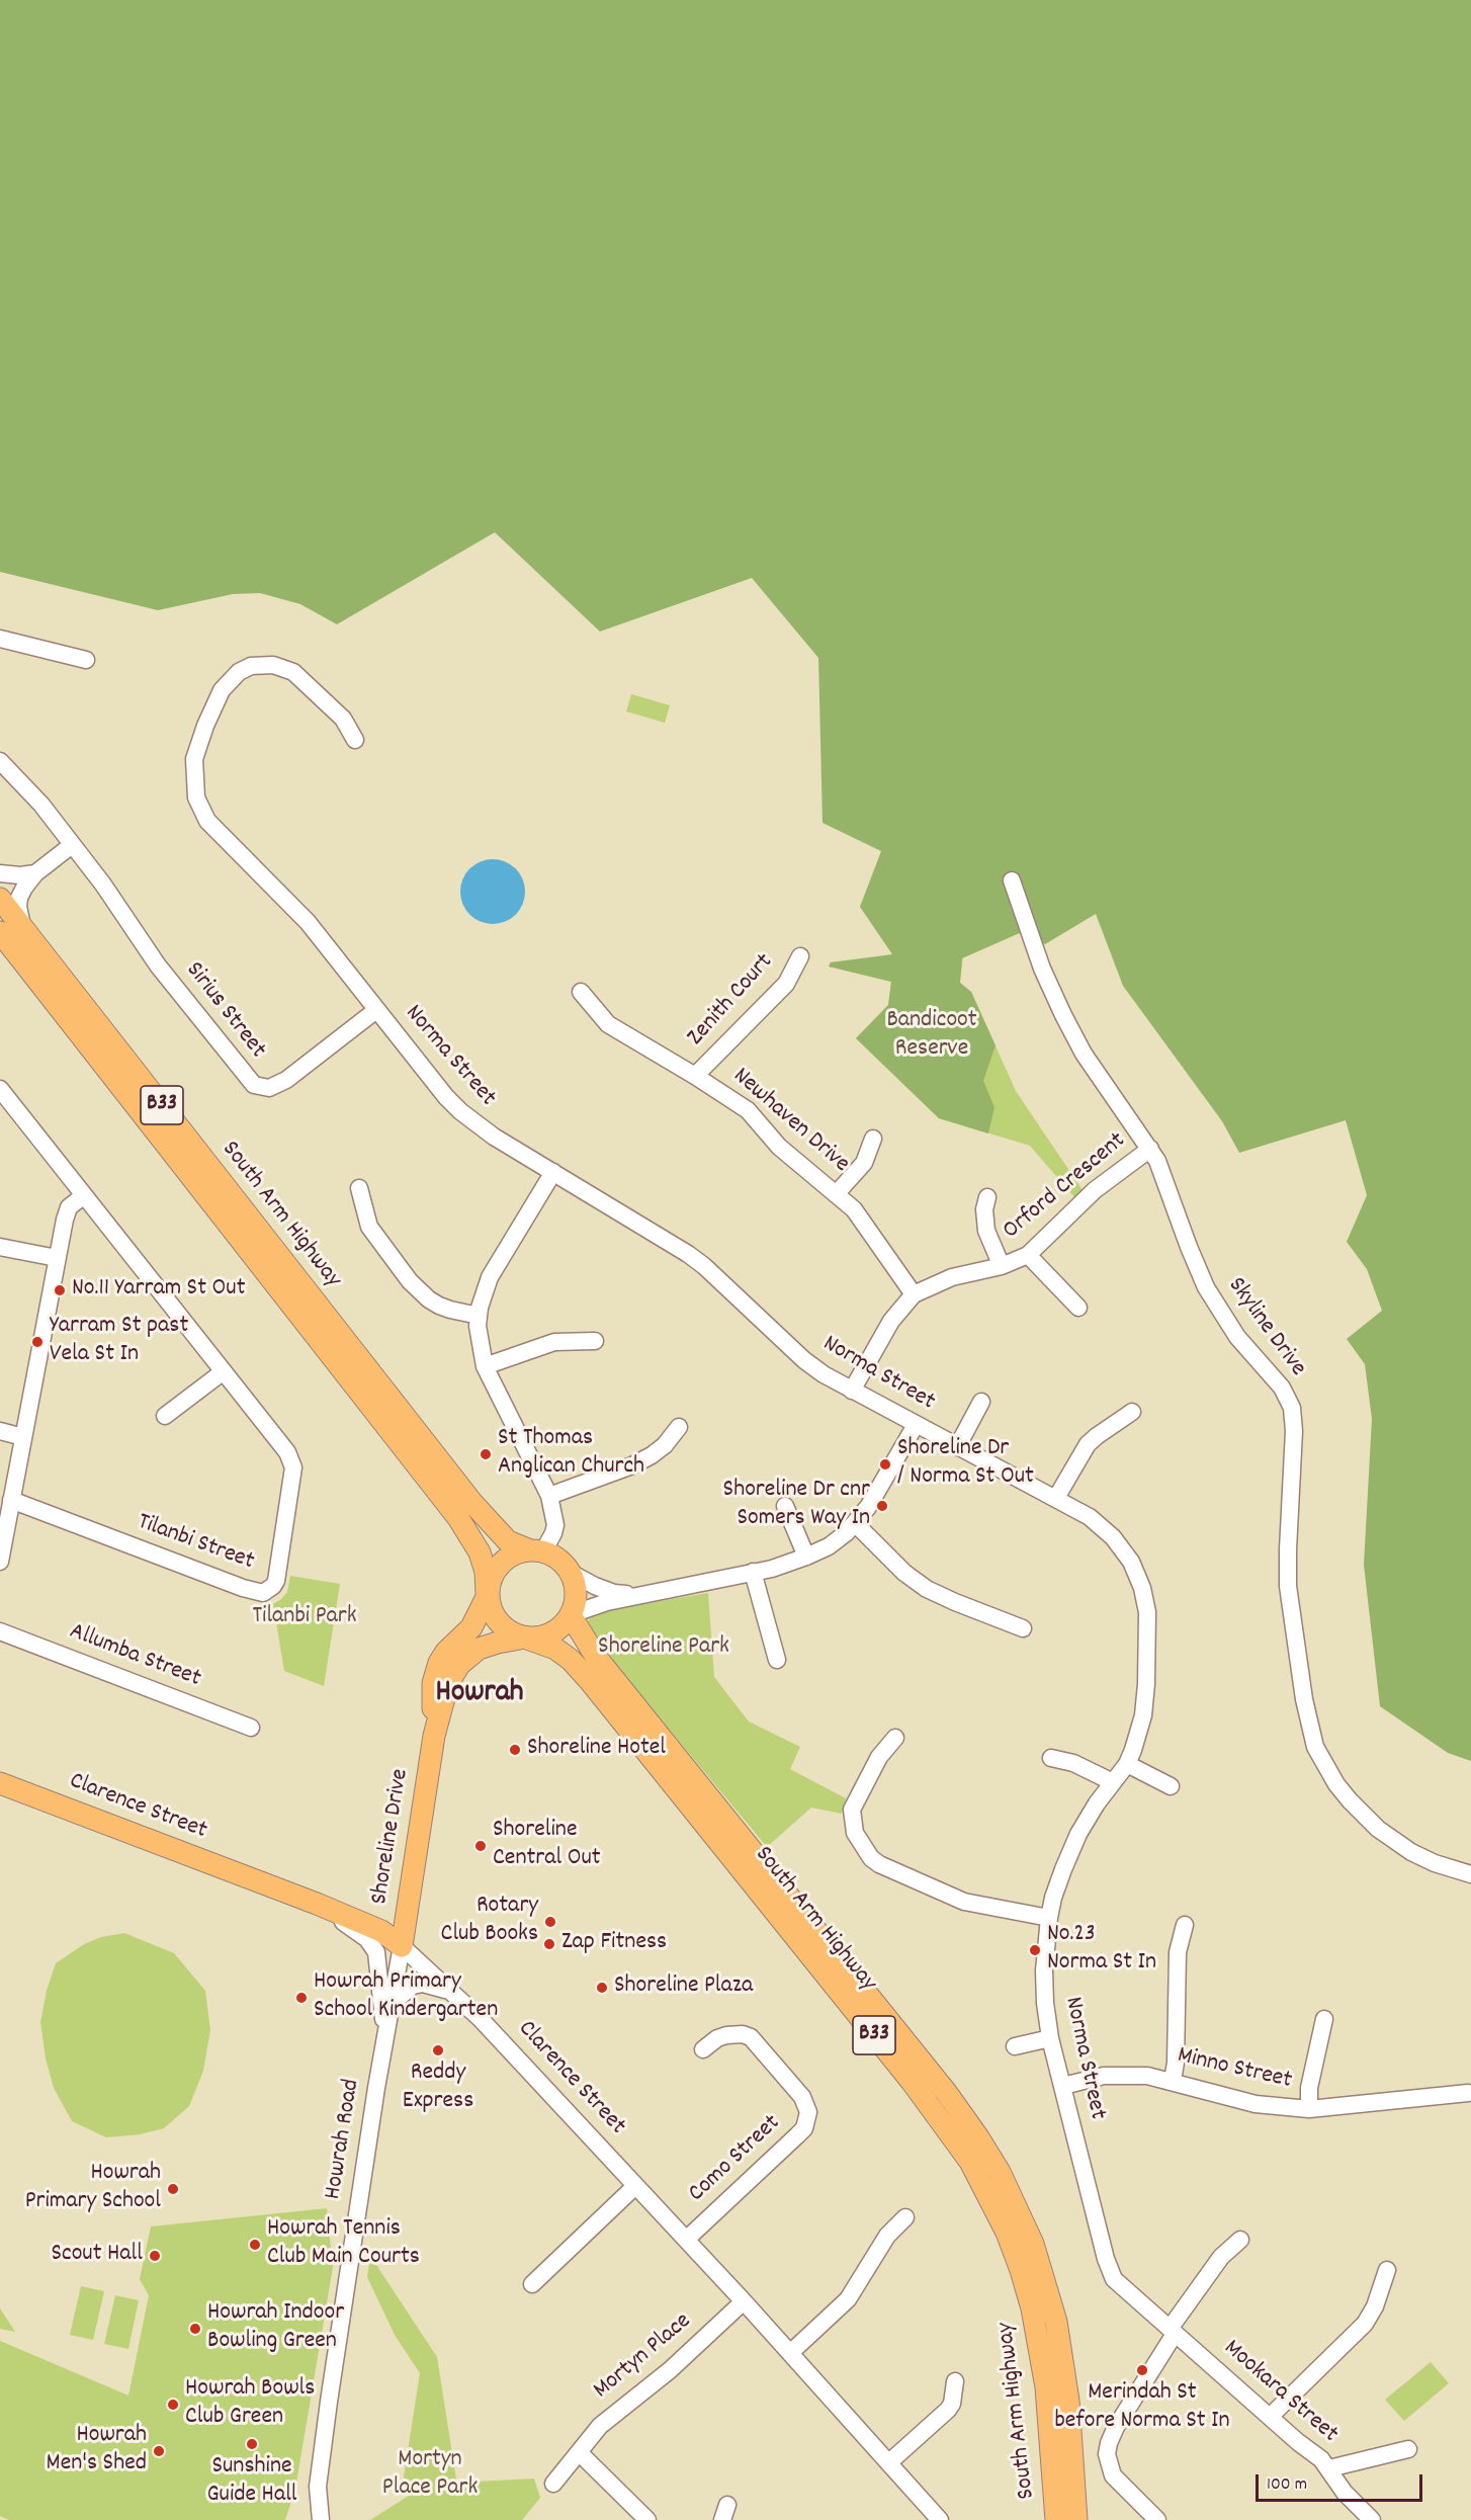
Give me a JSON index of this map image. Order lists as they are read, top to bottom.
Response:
{
  "streets": {
    "main road": [
      "B33",
      "South Arm Highway",
      "Clarence Street",
      "Shoreline Drive"
    ],
    "street": [
      "Zenith Court",
      "Sirius Street",
      "Norma Street",
      "Newhaven Drive",
      "Orford Crescent",
      "Skyline Drive",
      "Tilanbi Street",
      "Allumba Street",
      "Minno Street",
      "Howrah Road",
      "Como Street",
      "Mortyn Place",
      "Mookara Street"
    ]
  },
  "crossings": [
    ["Zenith Court", "Newhaven Drive"],
    ["Sirius Street", "Norma Street"],
    ["Norma Street", "Orford Crescent"],
    ["Norma Street", "Minno Street"],
    ["Norma Street", "Mookara Street"],
    ["B33", "South Arm Highway"],
    ["B33", "Shoreline Drive"],
    ["Newhaven Drive", "Orford Crescent"],
    ["Orford Crescent", "Skyline Drive"],
    ["South Arm Highway", "Shoreline Drive"],
    ["Clarence Street", "Shoreline Drive"],
    ["Clarence Street", "Howrah Road"],
    ["Clarence Street", "Como Street"],
    ["Clarence Street", "Mortyn Place"],
    ["Shoreline Drive", "Howrah Road"]
  ],
  "districts": ["Howrah"],
  "parks": [
    "Bandicoot Reserve",
    "Tilanbi Park",
    "Shoreline Park",
    "Mortyn Place Park"
  ],
  "places": [
    "No.11 Yarram St Out",
    "Yarram St past Vela St In",
    "St Thomas Anglican Church",
    "Shoreline Dr / Norma St Out",
    "Shoreline Dr cnr Somers Way In",
    "Shoreline Hotel",
    "Shoreline Central Out",
    "Rotary Club Books",
    "Zap Fitness",
    "No.23 Norma St In",
    "Shoreline Plaza",
    "Howrah Primary School Kindergarten",
    "Reddy Express",
    "Howrah Primary School",
    "Howrah Tennis Club Main Courts",
    "Scout Hall",
    "Howrah Indoor Bowling Green",
    "Merindah St before Norma St In",
    "Howrah Bowls Club Green",
    "Sunshine Guide Hall",
    "Howrah Men's Shed"
  ],
  "scale_bar": "100 m"
}
